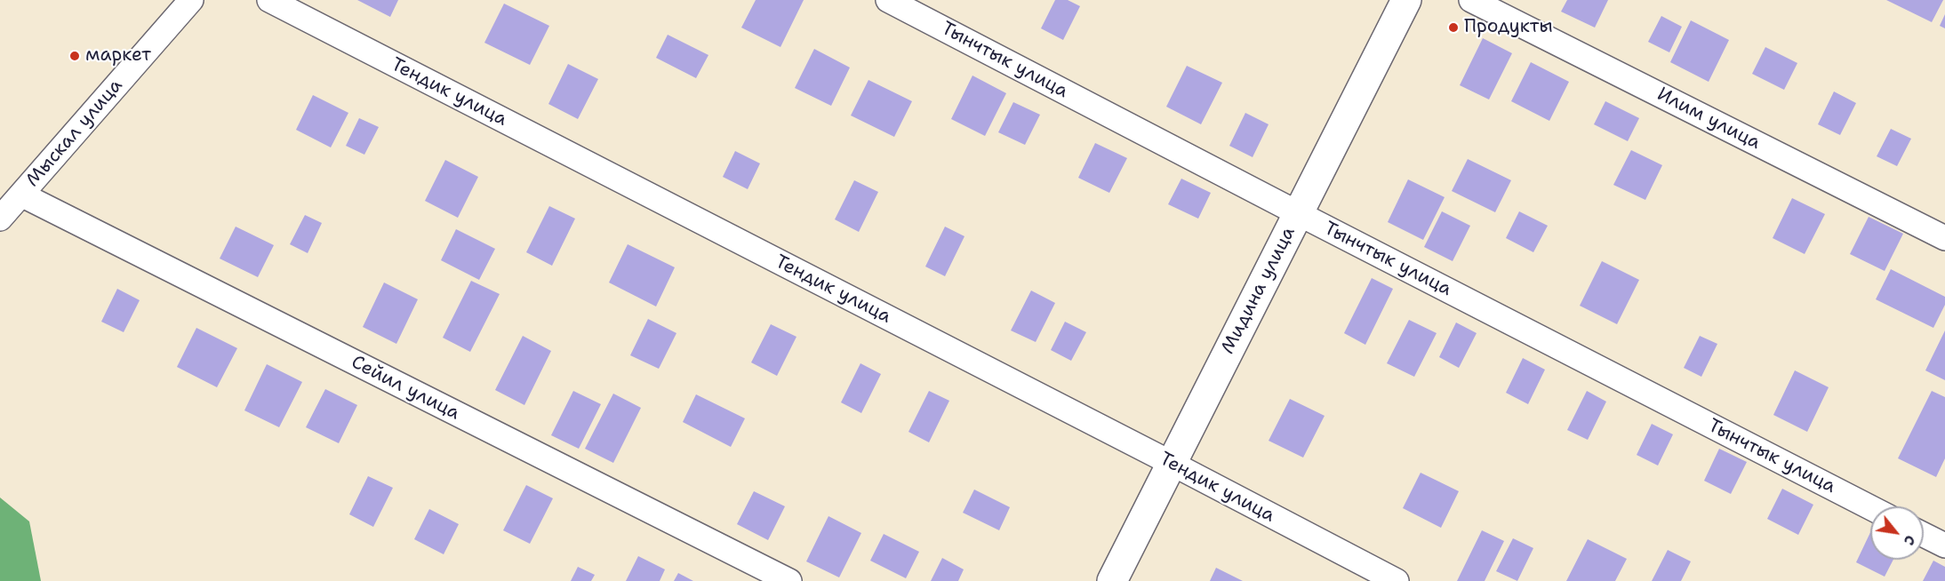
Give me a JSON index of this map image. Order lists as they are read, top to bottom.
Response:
{
  "streets": {
    "street": [
      "Тынчтык улица",
      "Тендик улица",
      "Илим улица",
      "Мыскал улица",
      "Мидина улица",
      "Сейил улица"
    ]
  },
  "crossings": [
    ["Тынчтык улица", "Мидина улица"],
    ["Тендик улица", "Мидина улица"],
    ["Мыскал улица", "Сейил улица"]
  ],
  "places": ["Продукты", "маркет"],
  "north": "bottom right"
}
